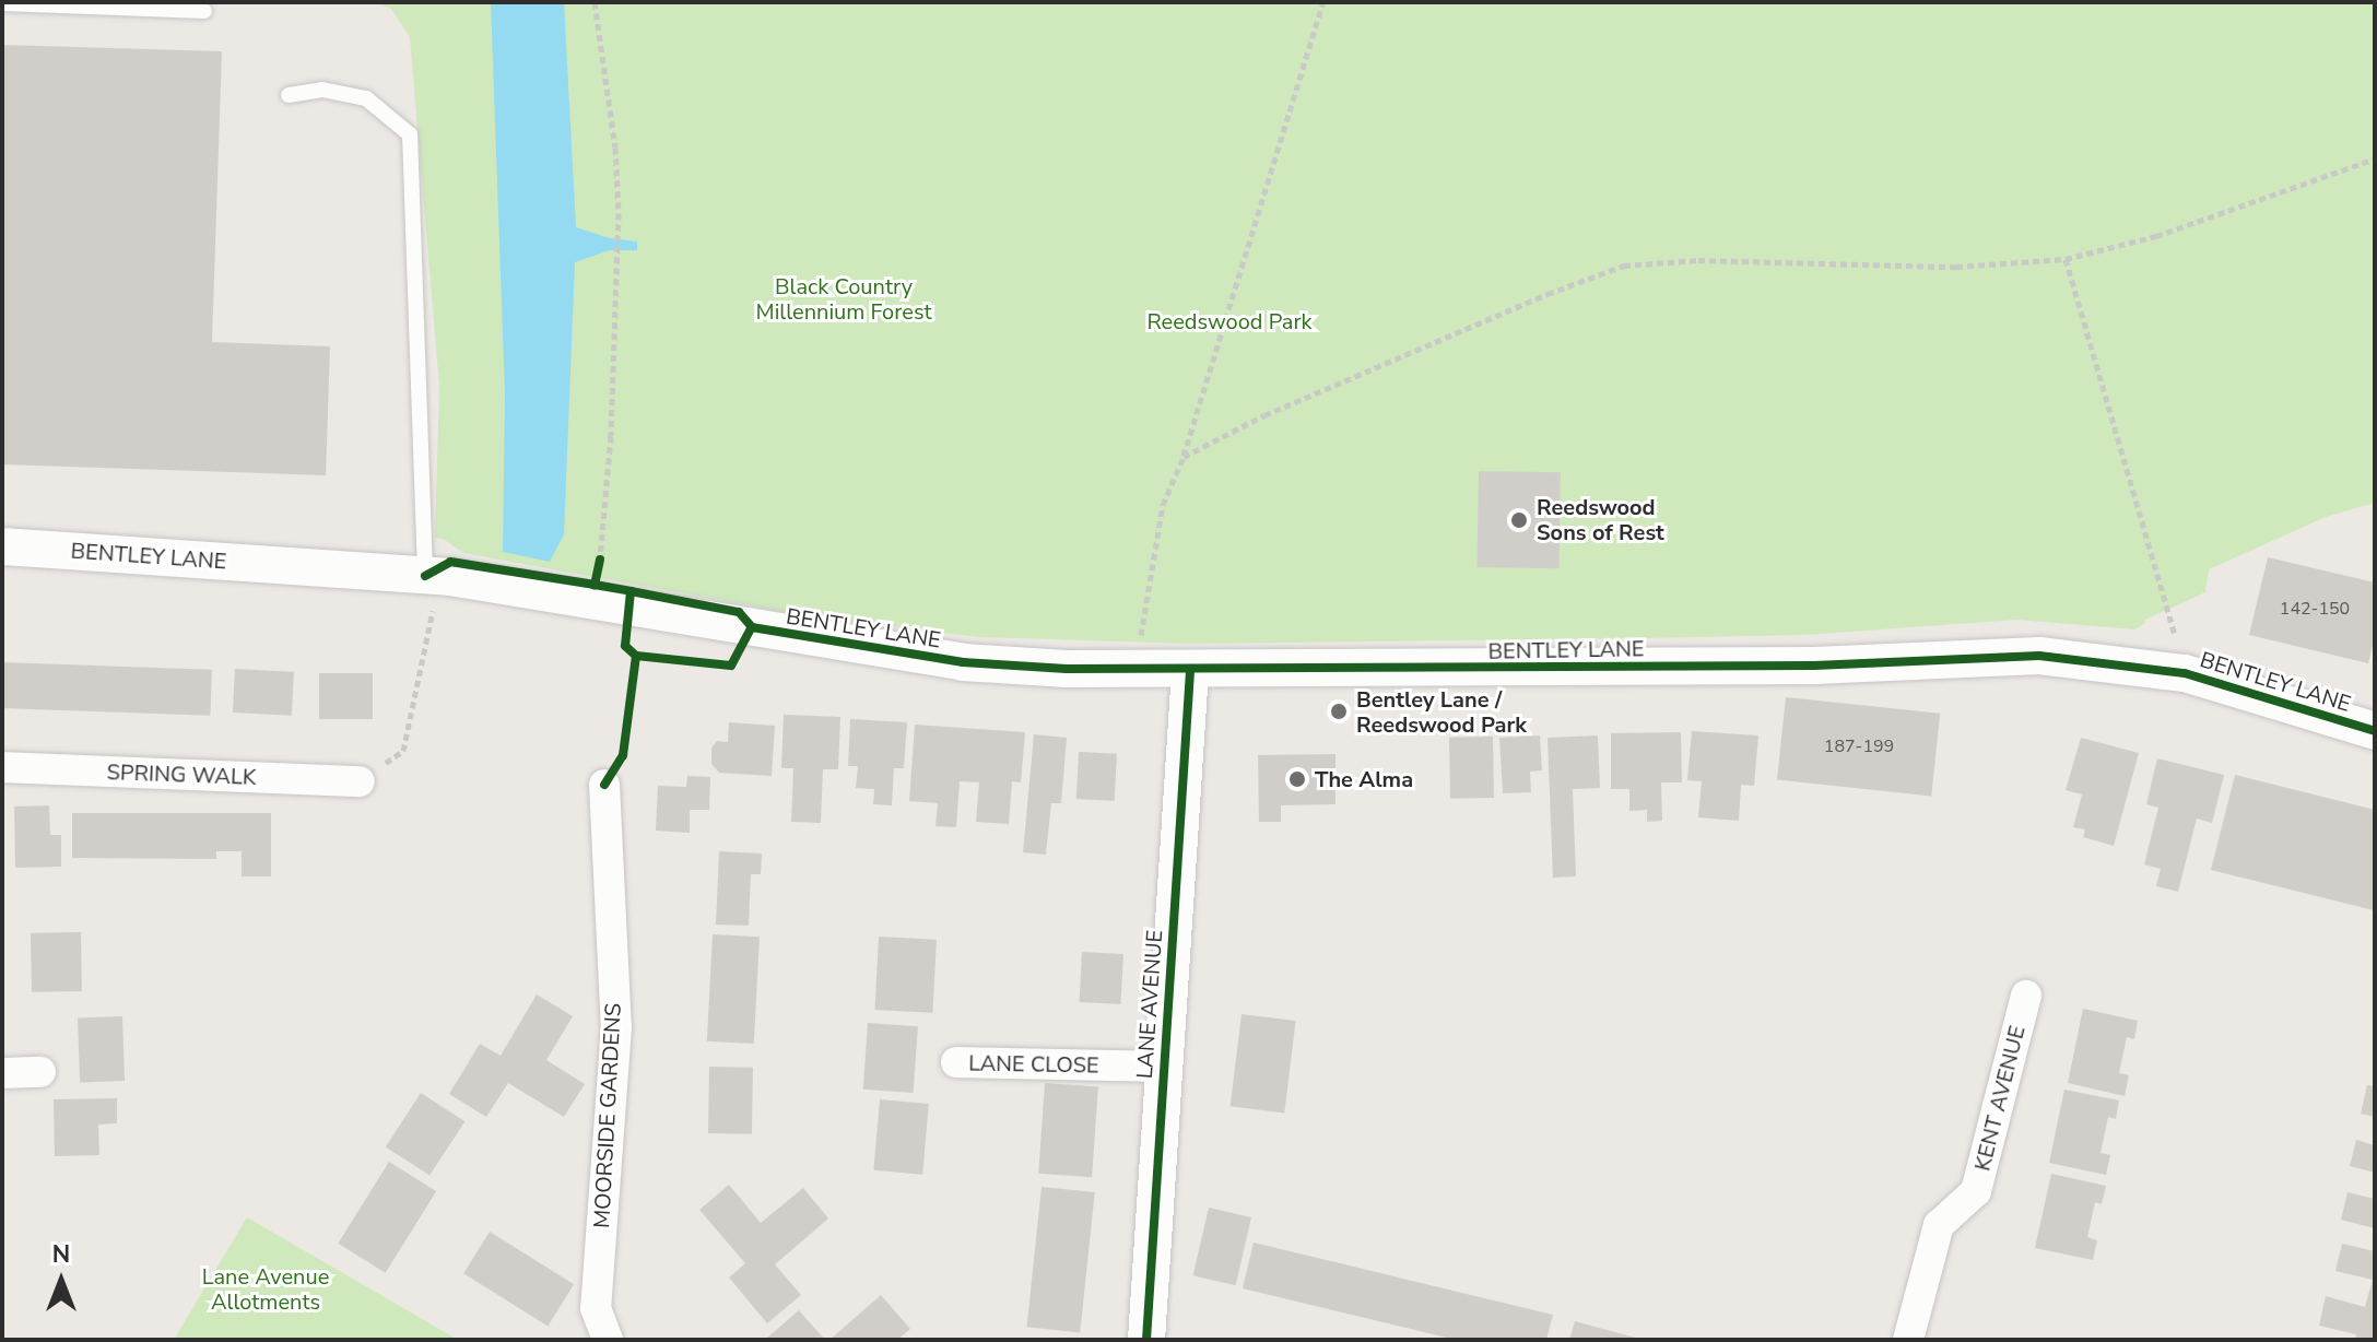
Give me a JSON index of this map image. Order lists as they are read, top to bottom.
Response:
{
  "streets": {
    "street": [
      "BENTLEY LANE",
      "SPRING WALK",
      "LANE AVENUE",
      "LANE CLOSE",
      "KENT AVENUE",
      "MOORSIDE GARDENS"
    ]
  },
  "crossings": [
    ["BENTLEY LANE", "LANE AVENUE"],
    ["LANE AVENUE", "LANE CLOSE"]
  ],
  "parks": ["Black Country Millennium Forest", "Reedswood Park", "Lane Avenue Allotments"],
  "places": ["Reedswood Sons of Rest", "Bentley Lane / Reedswood Park", "The Alma"],
  "house_numbers": ["142-150", "187-199"],
  "north": "top"
}
